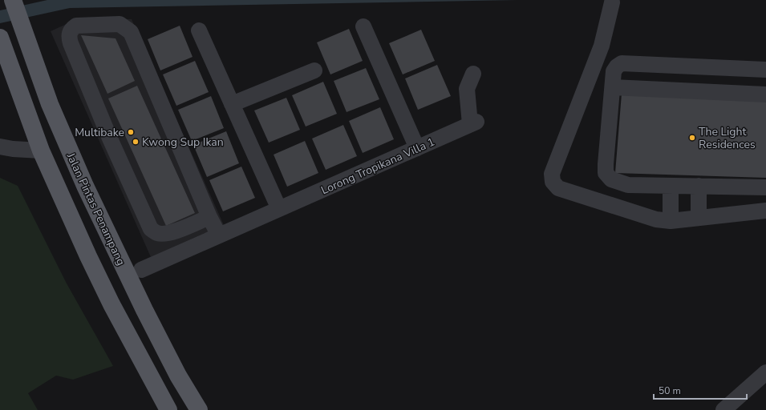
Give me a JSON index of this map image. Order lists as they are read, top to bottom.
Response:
{
  "streets": {
    "main road": ["Jalan Pintas Penampang"],
    "street": ["Lorong Tropikana Villa 1"]
  },
  "places": ["Multibake", "The Light Residences", "Kwong Sup Ikan"],
  "scale_bar": "50 m"
}
